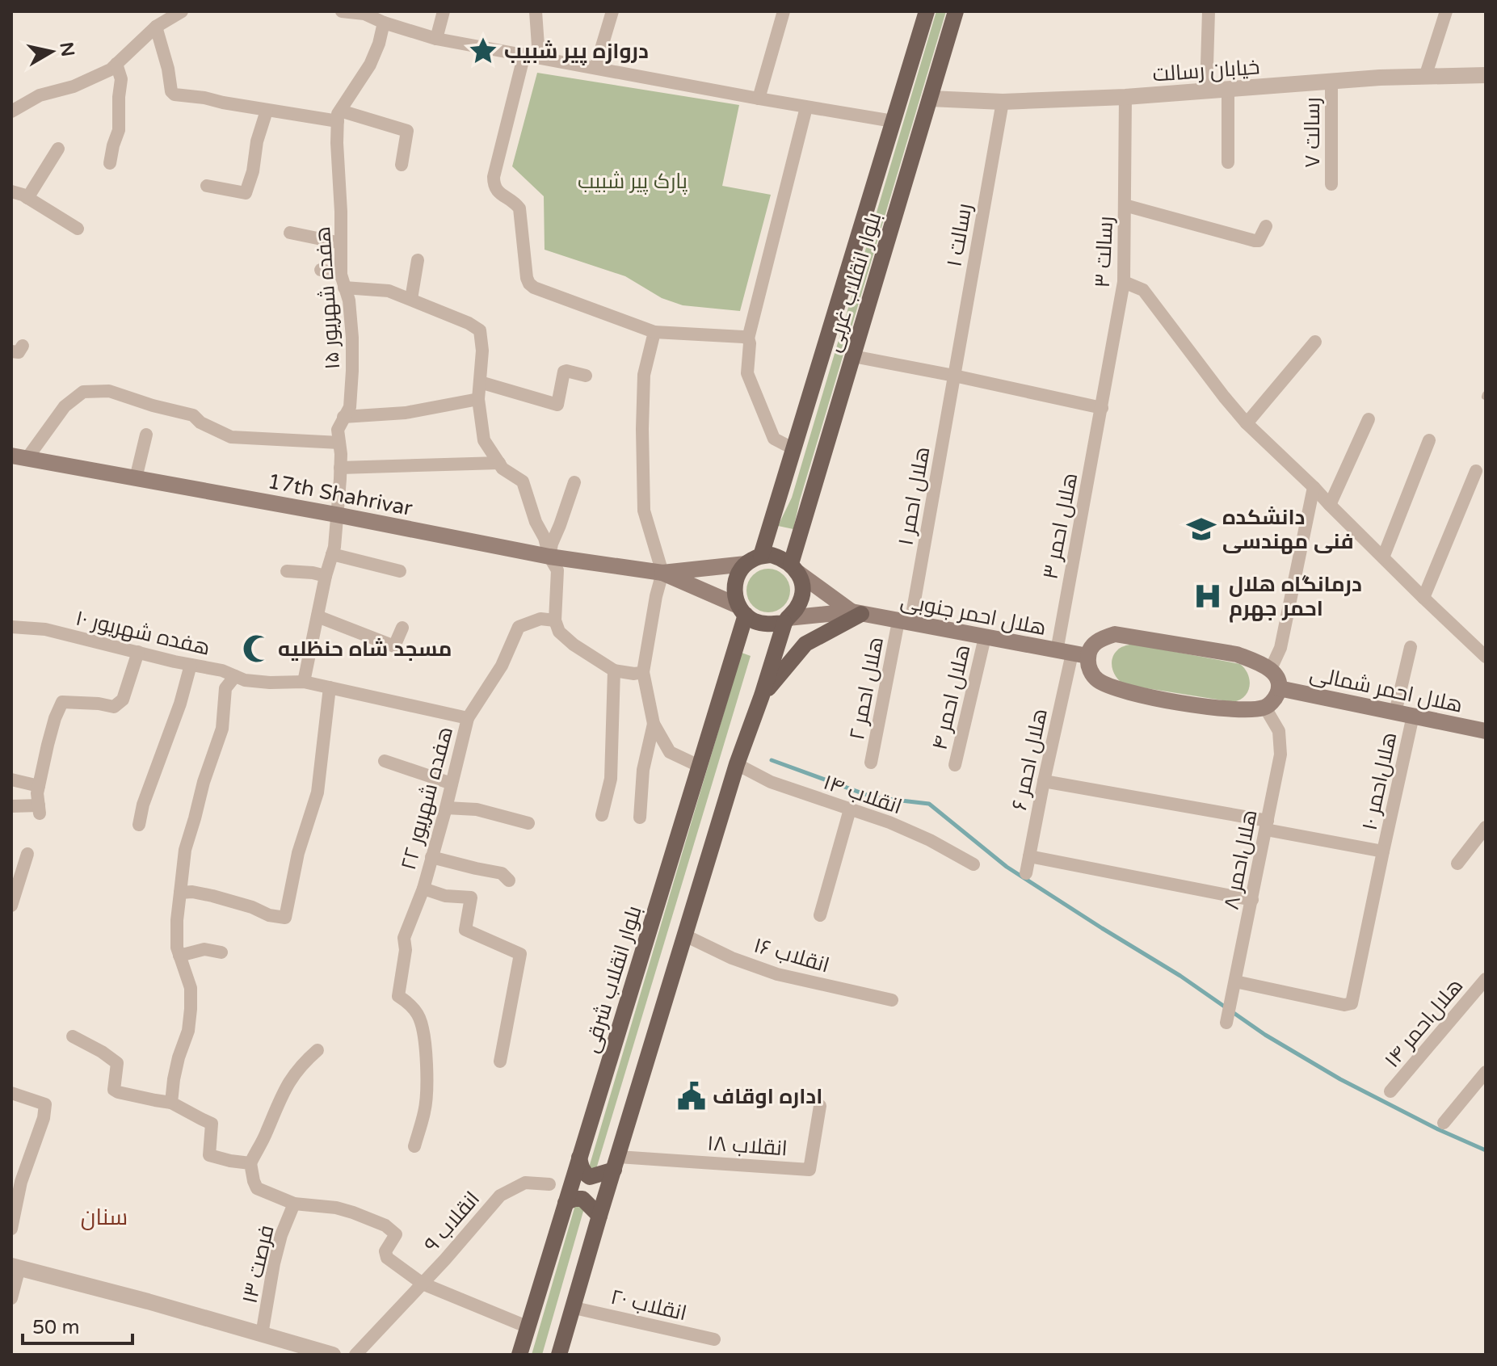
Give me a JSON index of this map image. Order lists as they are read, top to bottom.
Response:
{
  "streets": {
    "main road": [
      "بلوار انقلاب غربی",
      "17th Shahrivar",
      "هلال احمر جنوبی",
      "هلال احمر شمالی",
      "بلوار انقلاب شرقی"
    ],
    "street": [
      "خیابان رسالت",
      "رسالت ۷",
      "رسالت ۱",
      "رسالت ۳",
      "هفده شهریور ۱۵",
      "هلال احمر ۱",
      "هلال احمر ۳",
      "هفده شهریور ۱۰",
      "هلال احمر ۲",
      "هلال احمر ۴",
      "هلال احمر ۶",
      "هلال‌احمر ۱۰",
      "انقلاب ۱۴",
      "هفده شهریور ۲۲",
      "هلال‌احمر ۸",
      "انقلاب ۱۶",
      "هلال‌احمر ۱۴",
      "انقلاب ۱۸",
      "انقلاب ۹",
      "فرصت ۱۳",
      "انقلاب ۲۰"
    ]
  },
  "crossings": [
    ["خیابان رسالت", "رسالت ۷"],
    ["خیابان رسالت", "رسالت ۱"],
    ["خیابان رسالت", "رسالت ۳"],
    ["خیابان رسالت", "بلوار انقلاب غربی"],
    ["رسالت ۱", "هلال احمر ۱"],
    ["رسالت ۳", "هلال احمر ۳"],
    ["بلوار انقلاب غربی", "هلال احمر جنوبی"],
    ["بلوار انقلاب غربی", "بلوار انقلاب شرقی"],
    ["هفده شهریور ۱۵", "17th Shahrivar"],
    ["هفده شهریور ۱۵", "هفده شهریور ۱۰"],
    ["هفده شهریور ۱۵", "هفده شهریور ۲۲"],
    ["هلال احمر ۱", "هلال احمر جنوبی"],
    ["هلال احمر ۱", "هلال احمر ۲"],
    ["هلال احمر ۳", "هلال احمر جنوبی"],
    ["هلال احمر ۳", "هلال احمر ۶"],
    ["هلال احمر جنوبی", "هلال احمر ۲"],
    ["هلال احمر جنوبی", "هلال احمر ۴"],
    ["هلال احمر جنوبی", "هلال احمر ۶"],
    ["هلال احمر جنوبی", "بلوار انقلاب شرقی"],
    ["هفده شهریور ۱۰", "هفده شهریور ۲۲"],
    ["هلال احمر شمالی", "هلال‌احمر ۱۰"],
    ["هلال احمر ۶", "هلال‌احمر ۱۰"],
    ["هلال‌احمر ۱۰", "هلال‌احمر ۸"]
  ],
  "districts": ["سنان"],
  "parks": ["پارک پیر شبیب"],
  "places": {
    "place": ["دروازه پیر شبیب"],
    "school or university": ["دانشکده فنی مهندسی"],
    "hospital": ["درمانگاه هلال احمر جهرم"],
    "mosque": ["مسجد شاه حنظلیه"],
    "public building": ["اداره اوقاف"]
  },
  "scale_bar": "50 m",
  "north": "right"
}
